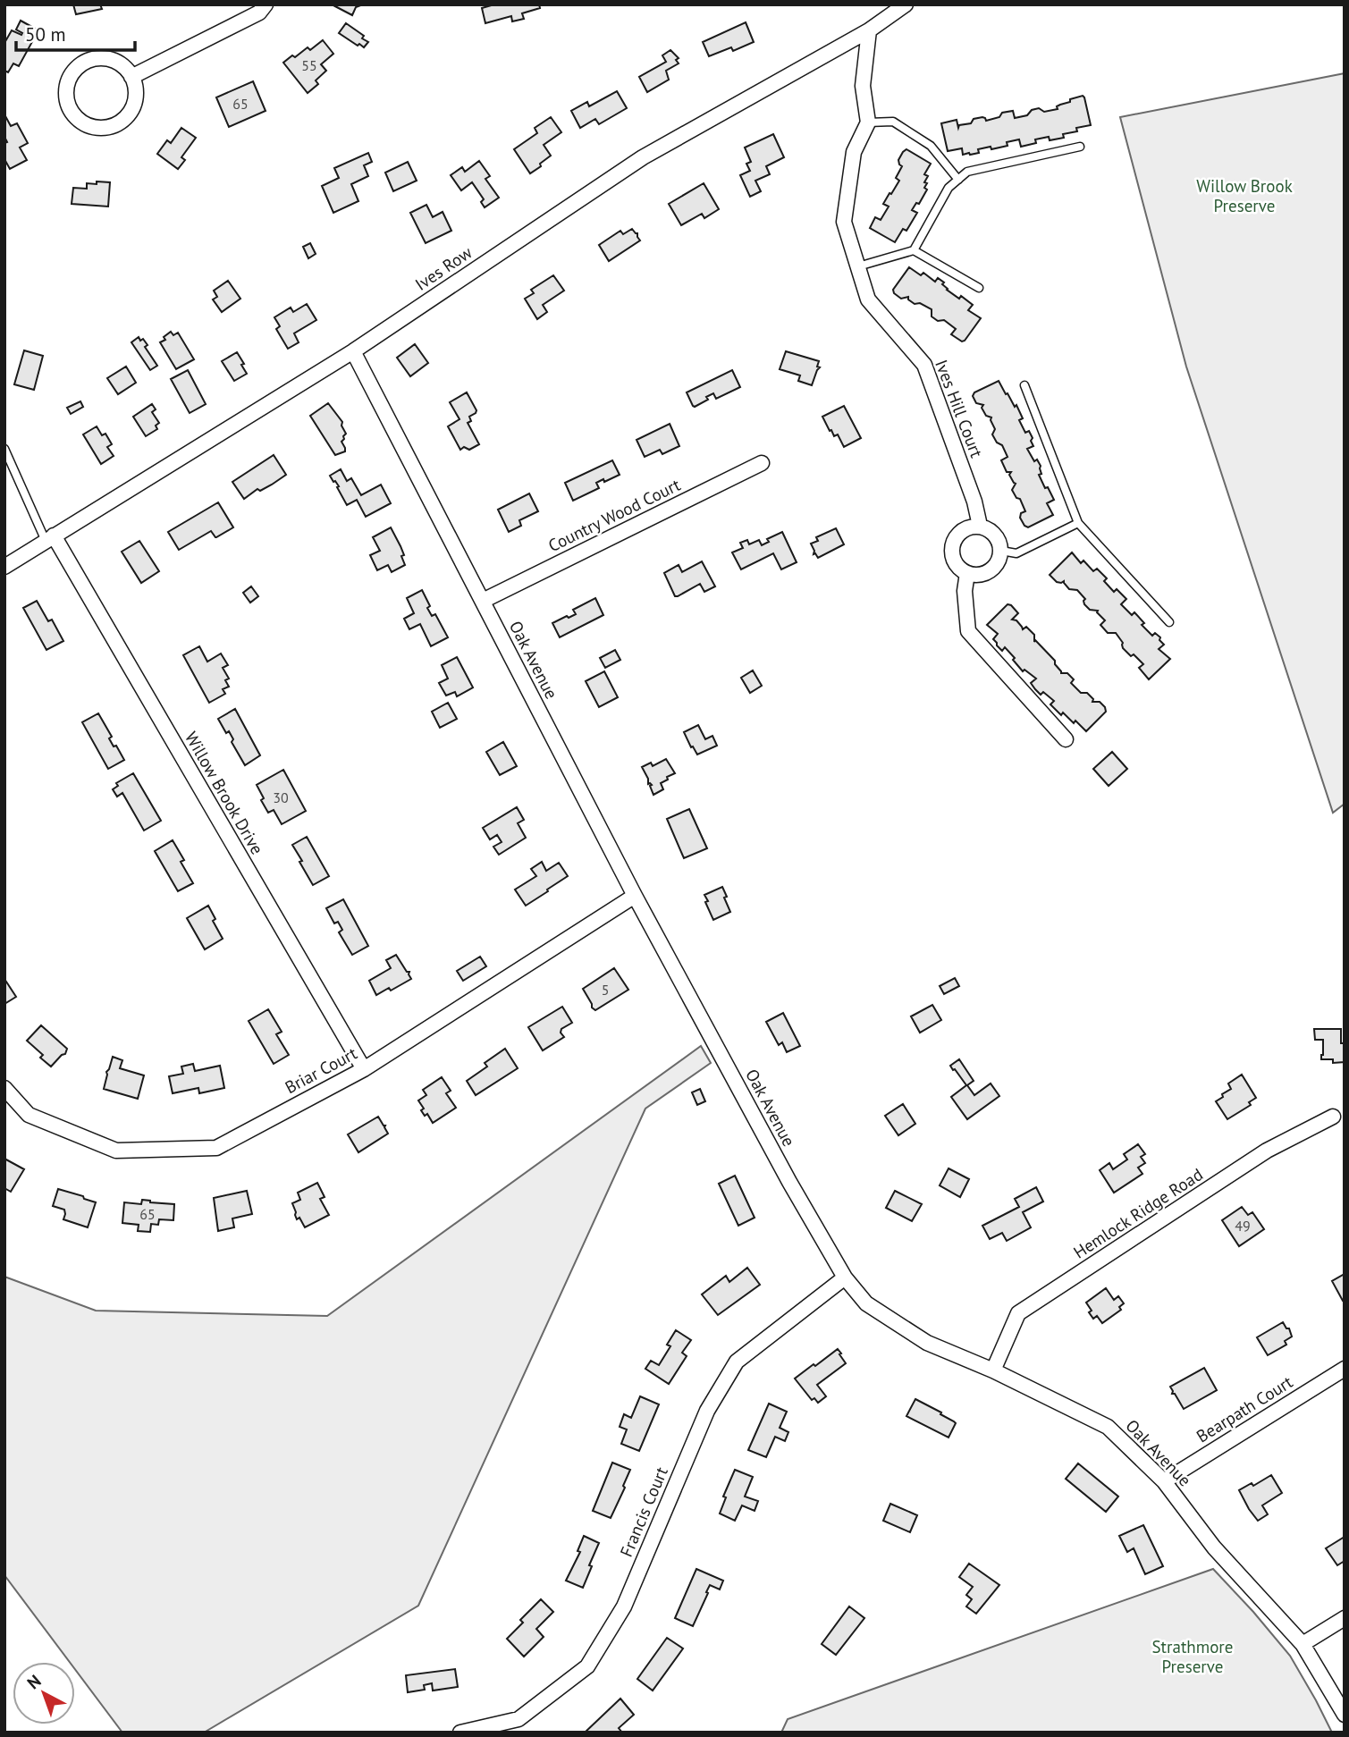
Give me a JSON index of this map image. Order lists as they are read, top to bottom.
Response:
{
  "streets": {
    "street": [
      "Ives Row",
      "Ives Hill Court",
      "Country Wood Court",
      "Oak Avenue",
      "Willow Brook Drive",
      "Briar Court",
      "Hemlock Ridge Road",
      "Bearpath Court",
      "Francis Court"
    ]
  },
  "crossings": [
    ["Ives Row", "Oak Avenue"],
    ["Ives Row", "Willow Brook Drive"],
    ["Country Wood Court", "Oak Avenue"],
    ["Oak Avenue", "Briar Court"],
    ["Oak Avenue", "Hemlock Ridge Road"],
    ["Oak Avenue", "Bearpath Court"],
    ["Oak Avenue", "Francis Court"],
    ["Willow Brook Drive", "Briar Court"]
  ],
  "parks": ["Willow Brook Preserve", "Strathmore Preserve"],
  "house_numbers": [
    "55",
    "65",
    "30",
    "5",
    "65",
    "49"
  ],
  "scale_bar": "50 m",
  "north": "top left"
}
